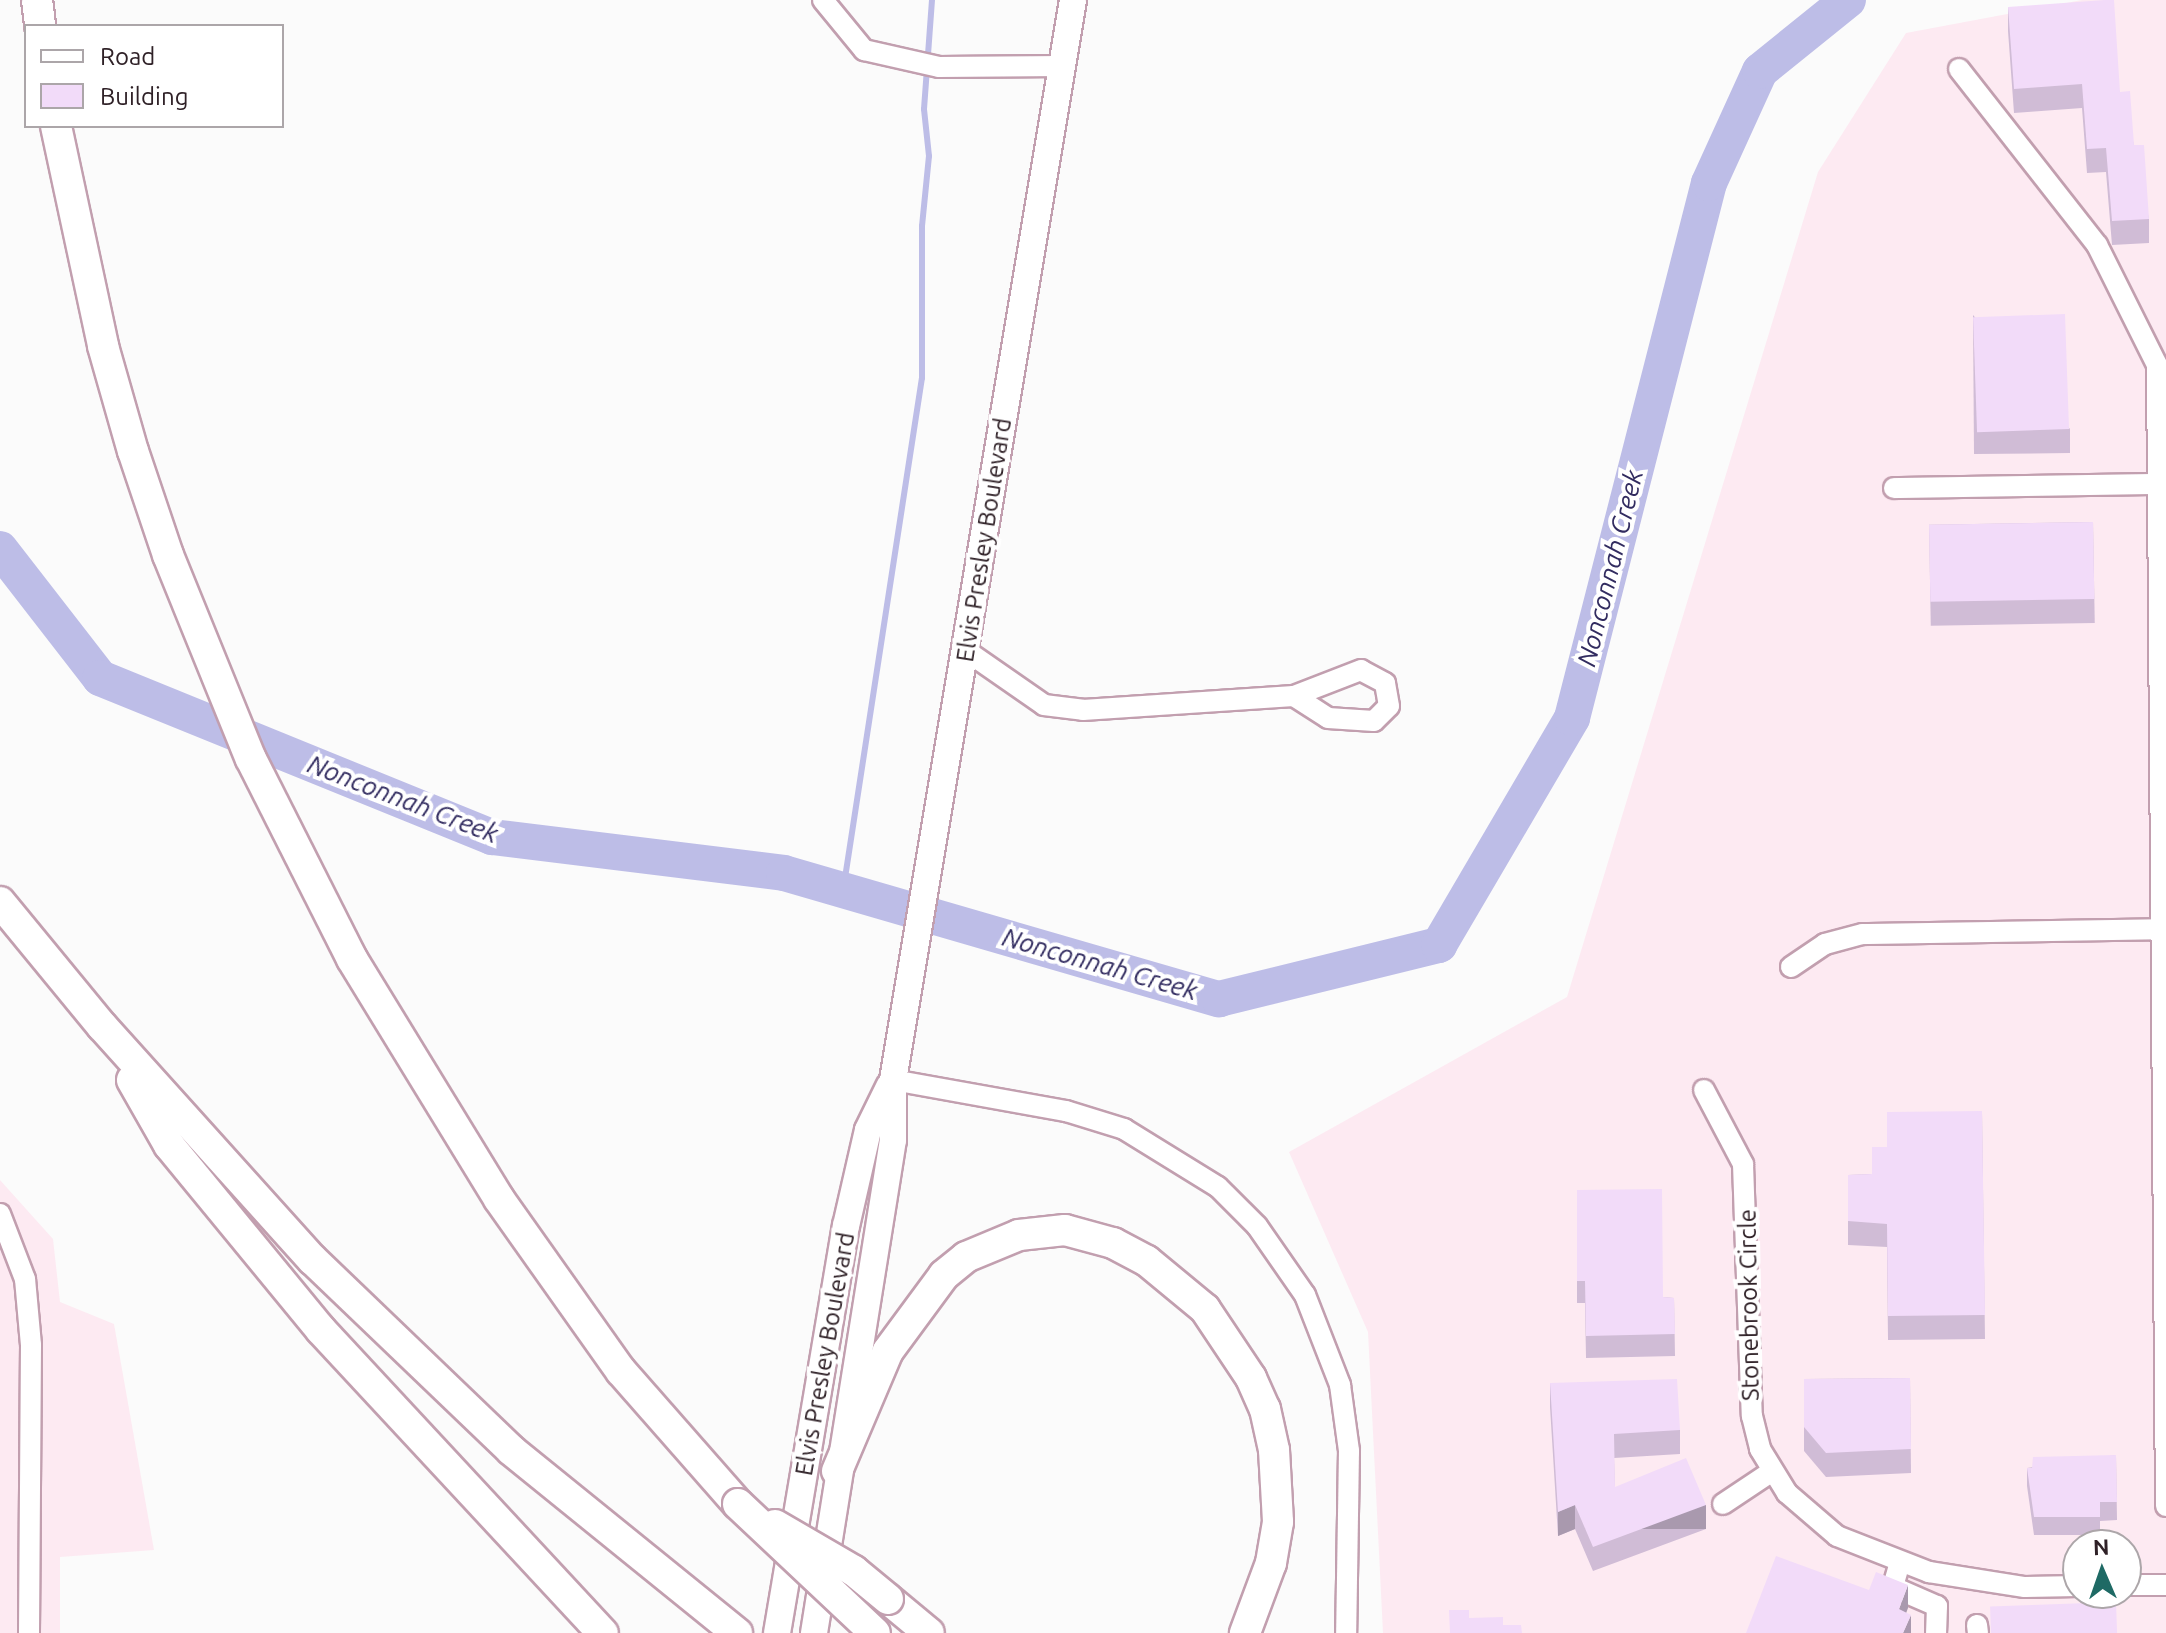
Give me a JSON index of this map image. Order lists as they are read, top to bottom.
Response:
{
  "streets": {
    "main road": ["Elvis Presley Boulevard"],
    "street": ["Stonebrook Circle"]
  },
  "water": ["Nonconnah Creek"],
  "legend": ["Road", "Building"],
  "north": "top"
}
